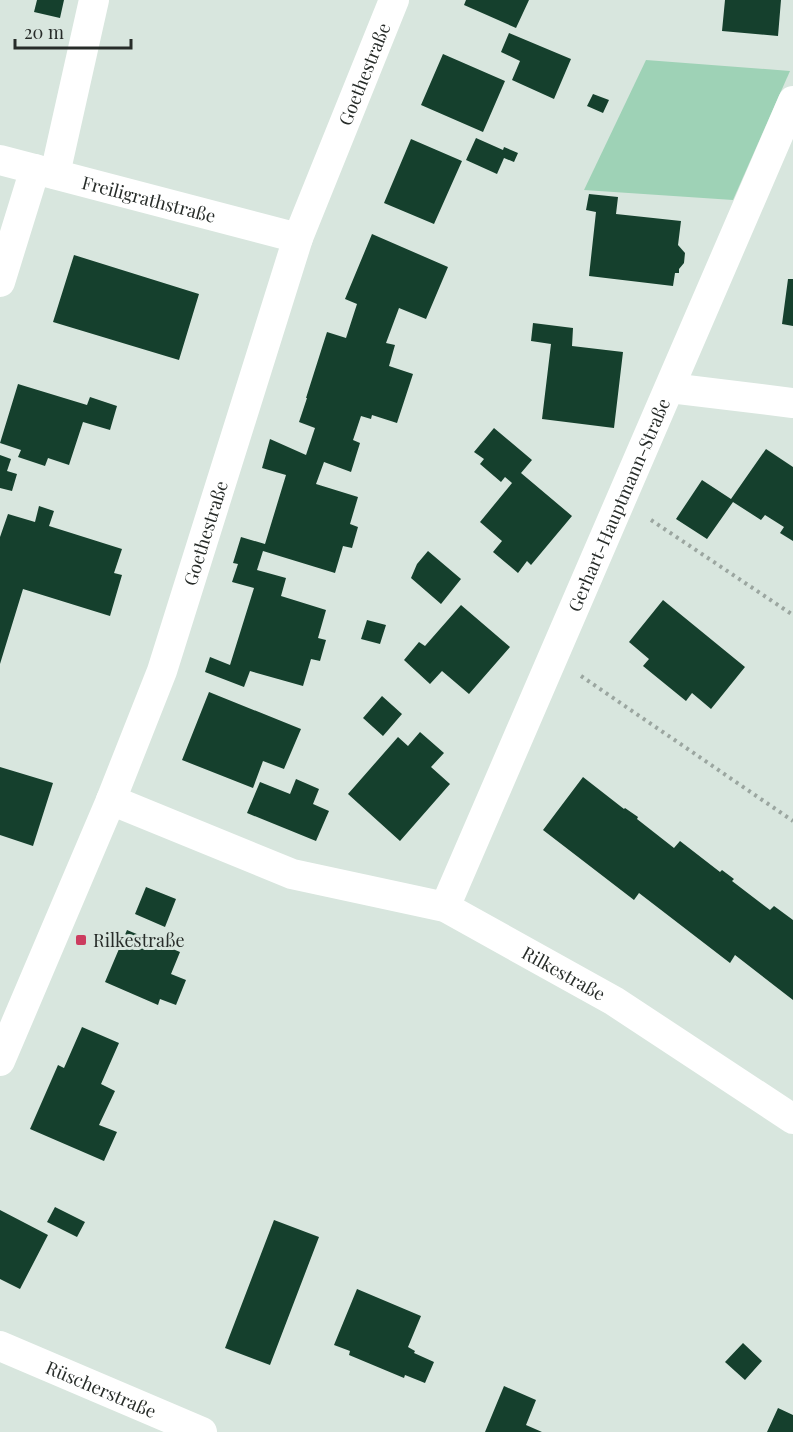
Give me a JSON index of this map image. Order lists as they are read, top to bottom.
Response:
{
  "streets": {
    "street": [
      "Goethestraße",
      "Freiligrathstraße",
      "Gerhart-Hauptmann-Straße",
      "Rilkestraße",
      "Rüscherstraße"
    ]
  },
  "crossings": [
    ["Goethestraße", "Freiligrathstraße"],
    ["Goethestraße", "Rilkestraße"],
    ["Gerhart-Hauptmann-Straße", "Rilkestraße"]
  ],
  "places": {
    "transit": ["Rilkestraße"]
  },
  "scale_bar": "20 m"
}
